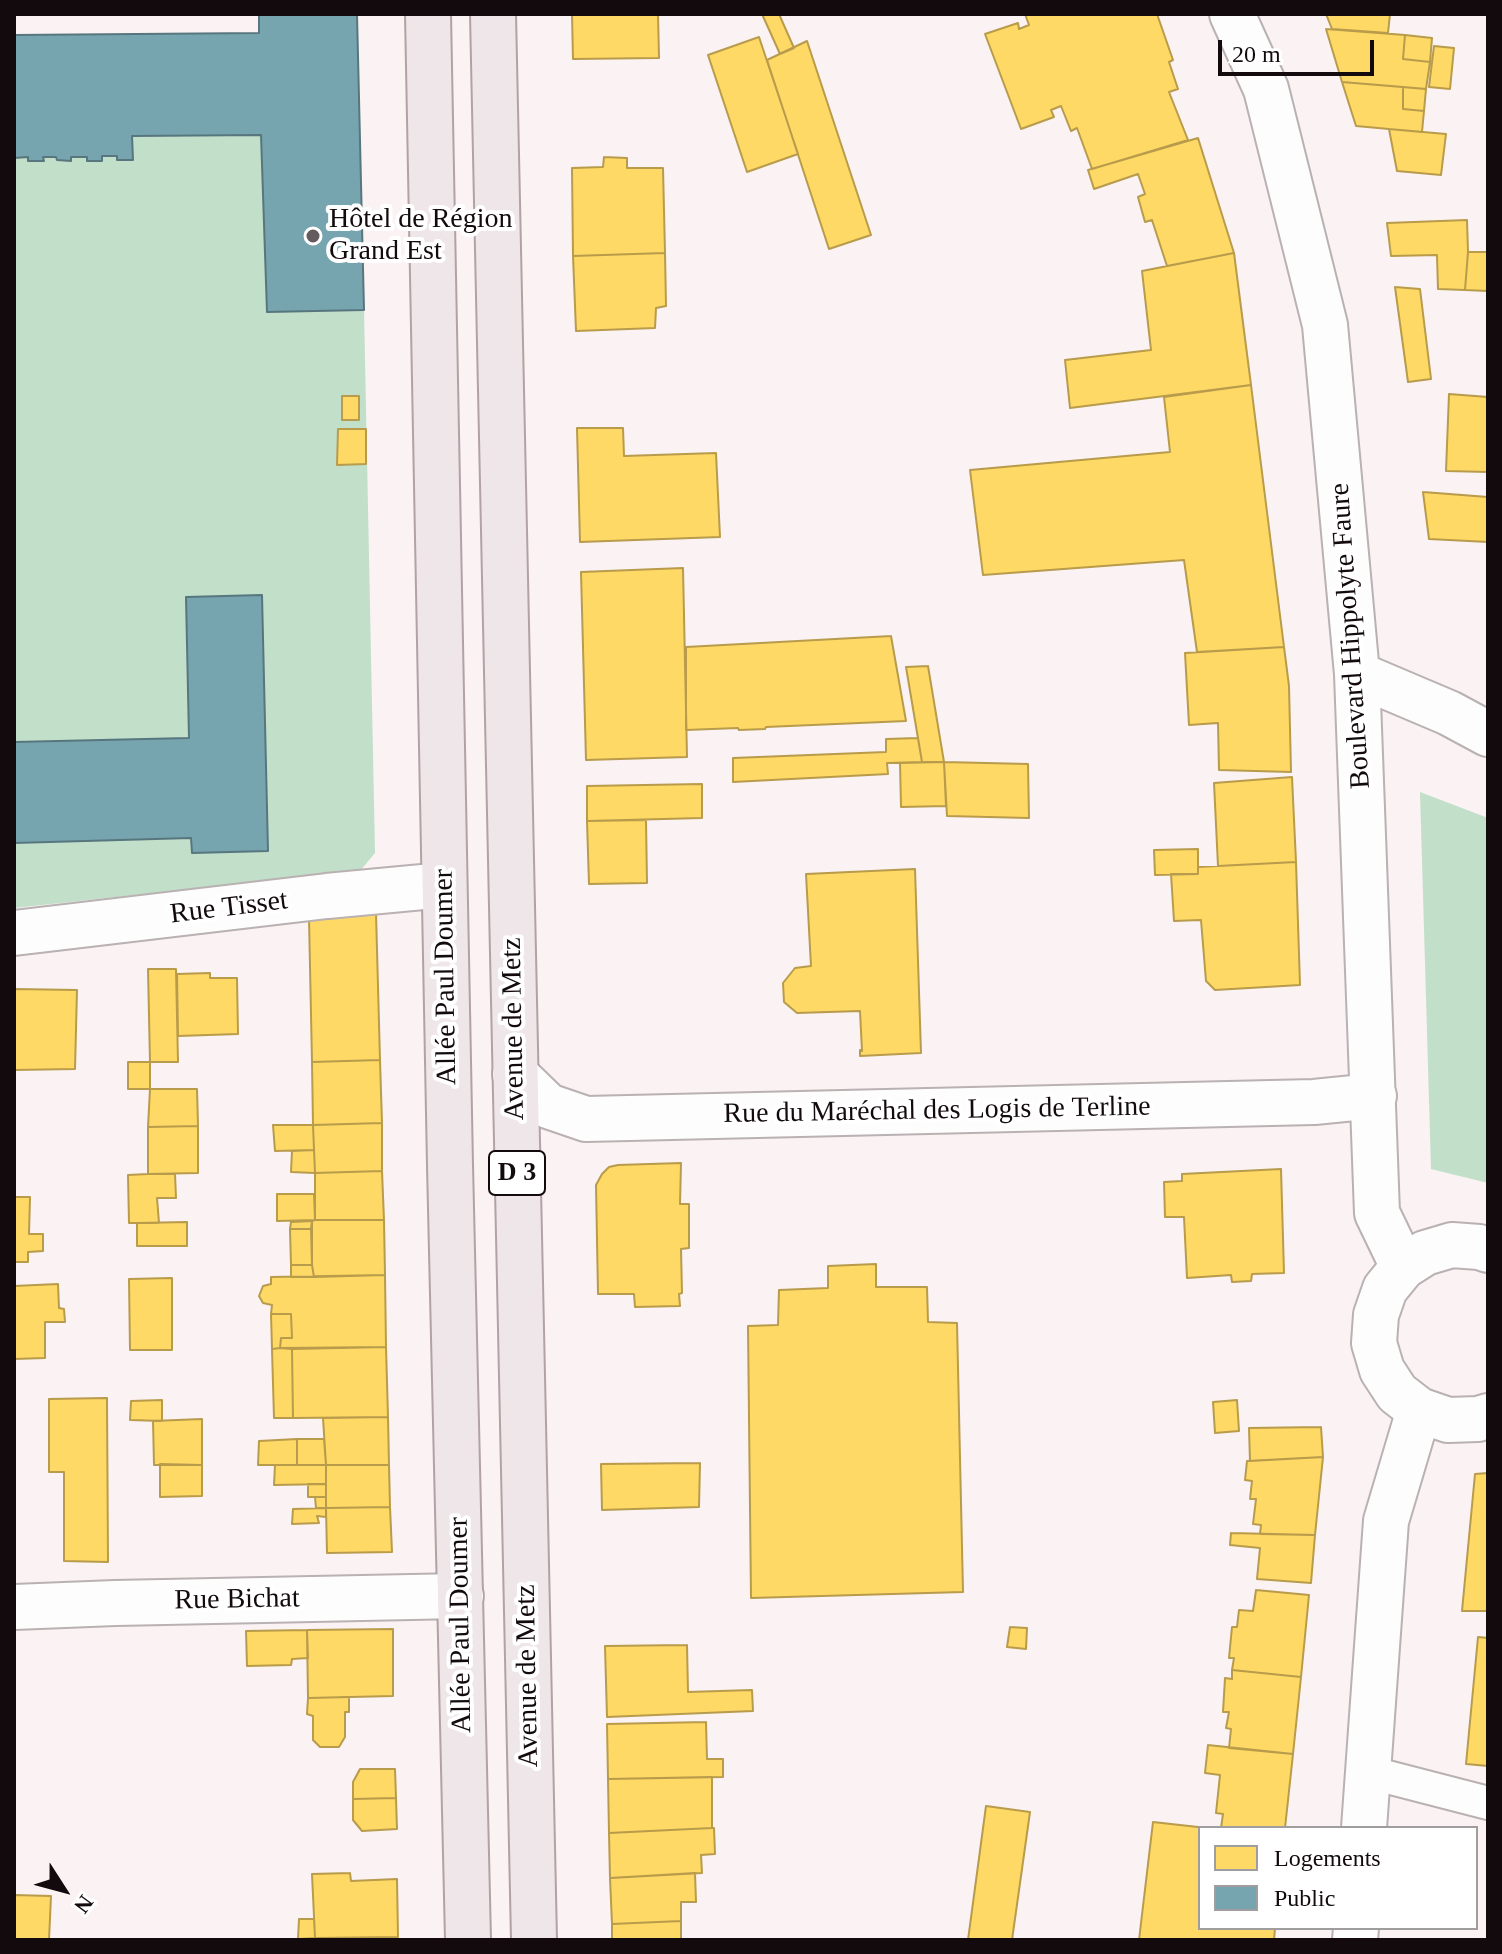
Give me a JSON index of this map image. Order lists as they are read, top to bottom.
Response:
{
  "streets": {
    "main road": ["Allée Paul Doumer", "Avenue de Metz", "D 3"],
    "street": [
      "Boulevard Hippolyte Faure",
      "Rue Tisset",
      "Rue du Maréchal des Logis de Terline",
      "Rue Bichat"
    ]
  },
  "crossings": [
    ["Boulevard Hippolyte Faure", "Rue du Maréchal des Logis de Terline"],
    ["Rue Tisset", "Allée Paul Doumer"],
    ["Allée Paul Doumer", "Rue Bichat"],
    ["Avenue de Metz", "Rue du Maréchal des Logis de Terline"]
  ],
  "places": ["Hôtel de Région Grand Est"],
  "legend": ["Logements", "Public"],
  "scale_bar": "20 m",
  "north": "bottom right"
}
